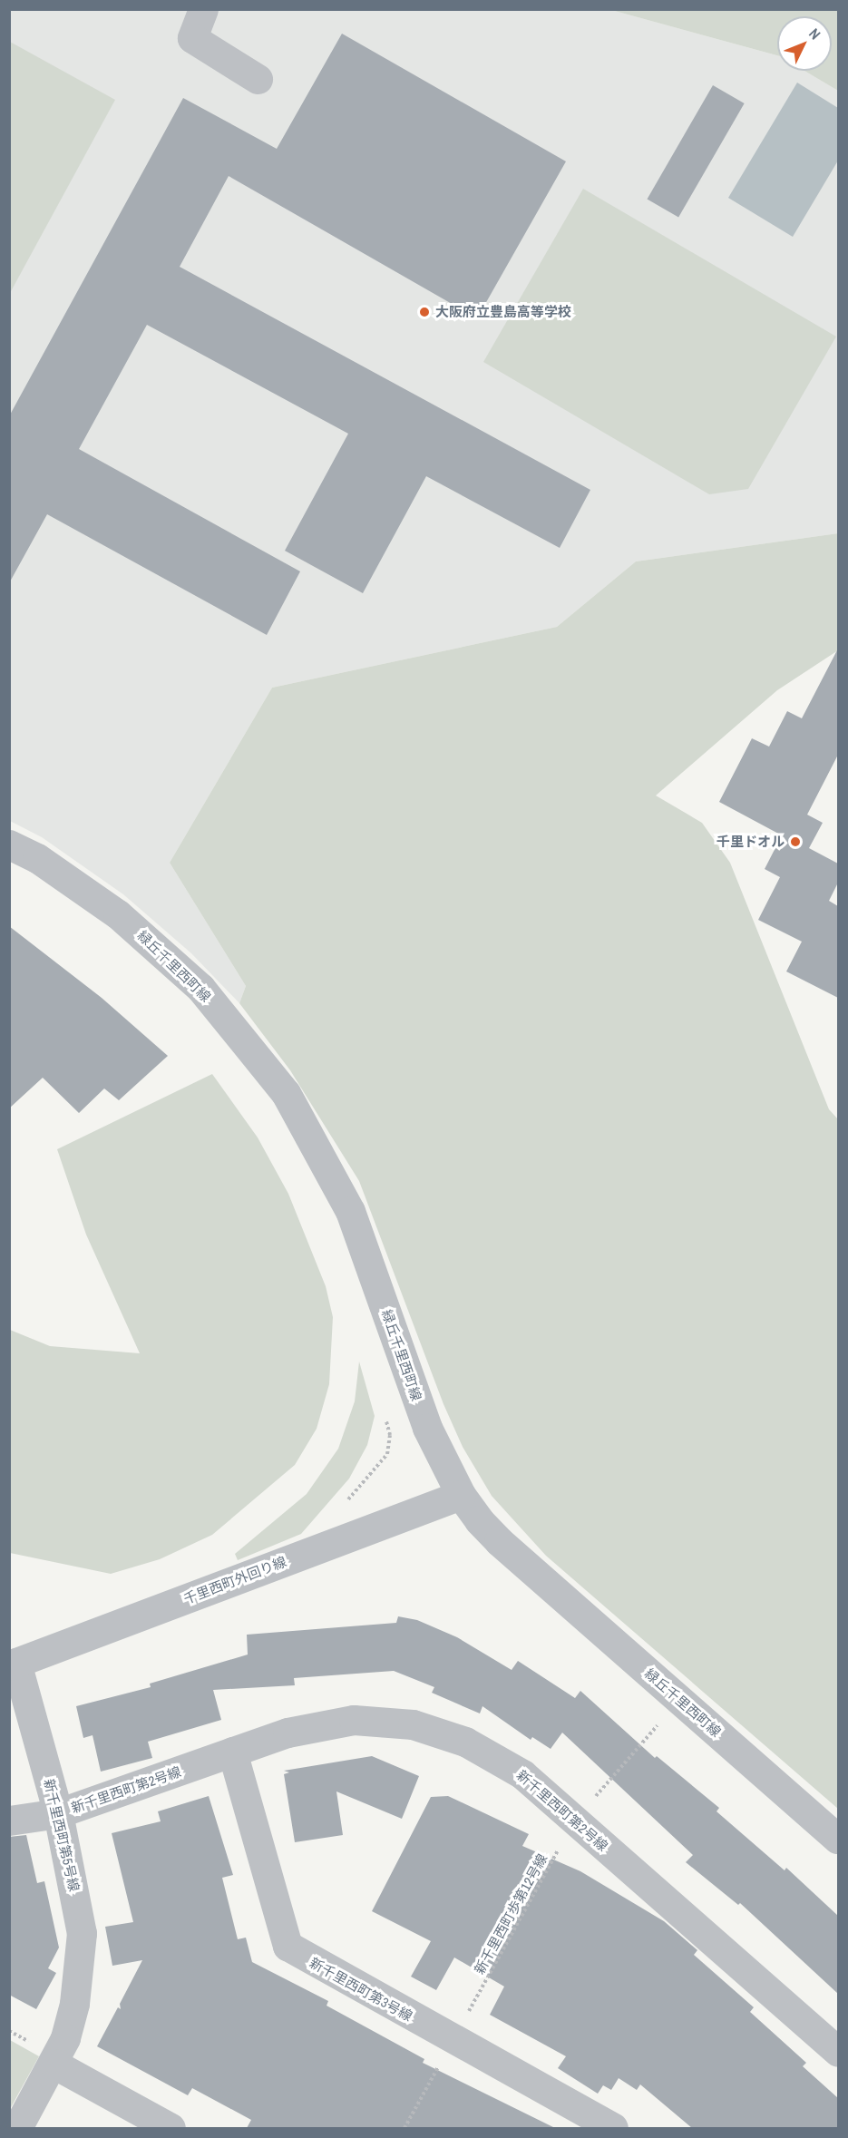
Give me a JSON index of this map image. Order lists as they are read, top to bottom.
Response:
{
  "streets": {
    "street": [
      "緑丘千里西町線",
      "千里西町外回り線",
      "新千里西町第2号線",
      "新千里西町第5号線",
      "新千里西町第3号線"
    ],
    "path": ["新千里西町歩第12号線"]
  },
  "crossings": [
    ["緑丘千里西町線", "千里西町外回り線"],
    ["千里西町外回り線", "新千里西町第5号線"],
    ["新千里西町第2号線", "新千里西町第5号線"],
    ["新千里西町第2号線", "新千里西町歩第12号線"],
    ["新千里西町第2号線", "新千里西町第3号線"],
    ["新千里西町歩第12号線", "新千里西町第3号線"]
  ],
  "places": ["大阪府立豊島高等学校", "千里ドオル"],
  "north": "top right"
}
